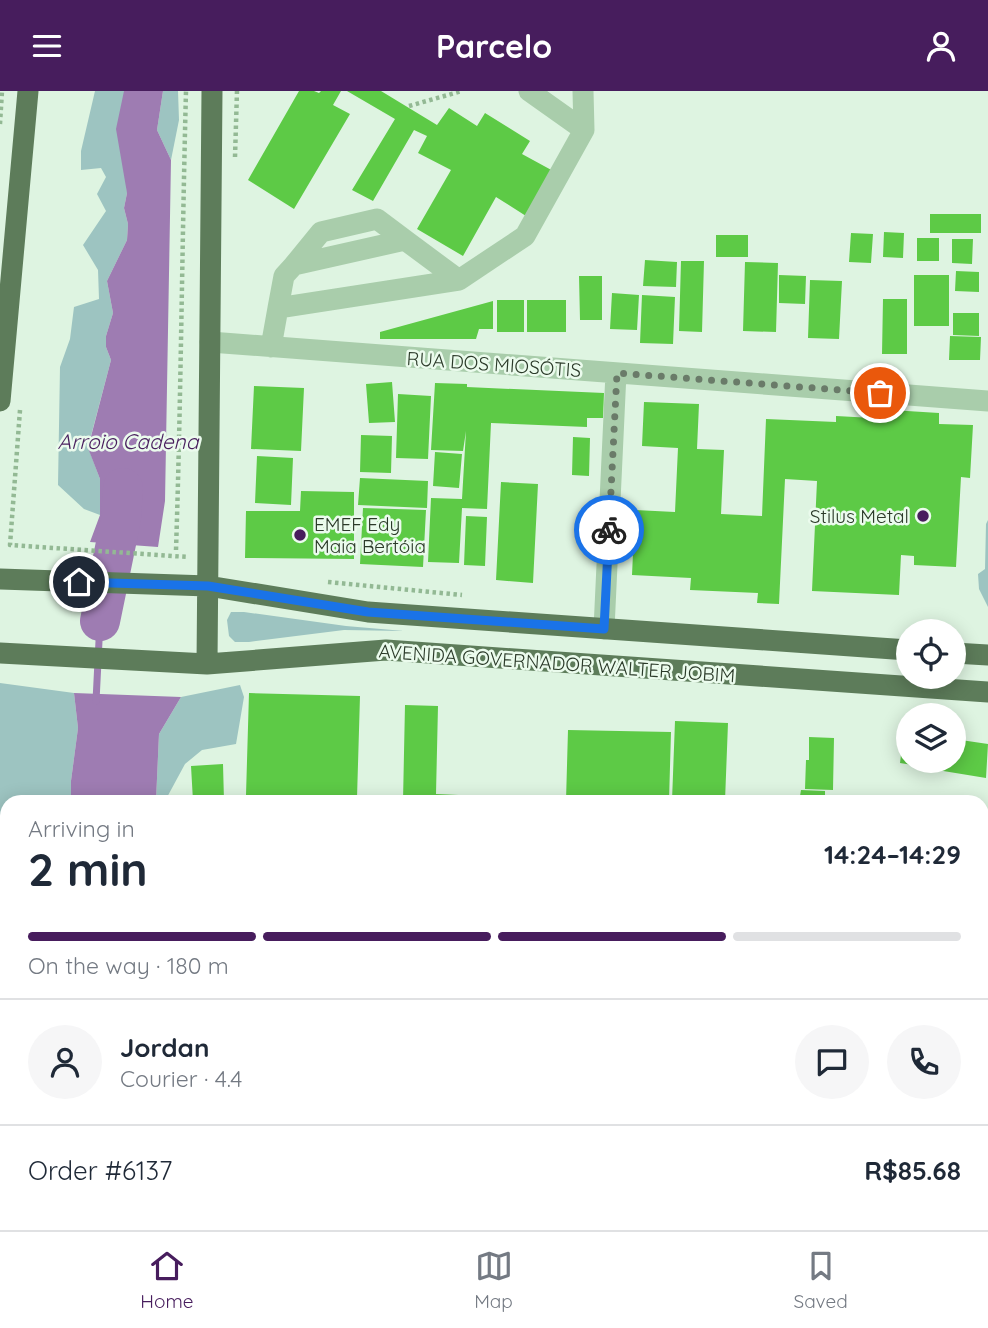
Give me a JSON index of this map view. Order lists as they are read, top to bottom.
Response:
{
  "streets": {
    "main road": ["AVENIDA GOVERNADOR WALTER JOBIM"],
    "street": ["RUA DOS MIOSÓTIS"]
  },
  "water": ["Arroio Cadena"],
  "places": ["Stilus Metal", "EMEF Edy Maia Bertóia"],
  "page": {
    "header": "Parcelo",
    "heading": ["2 min", "Arriving in", "14:24–14:29"],
    "panel": [
      "Jordan",
      "Courier · 4.4",
      "Order #6137",
      "R$85.68"
    ],
    "bar": "On the way · 180 m",
    "tabs": ["Home", "Map", "Saved"]
  }
}
